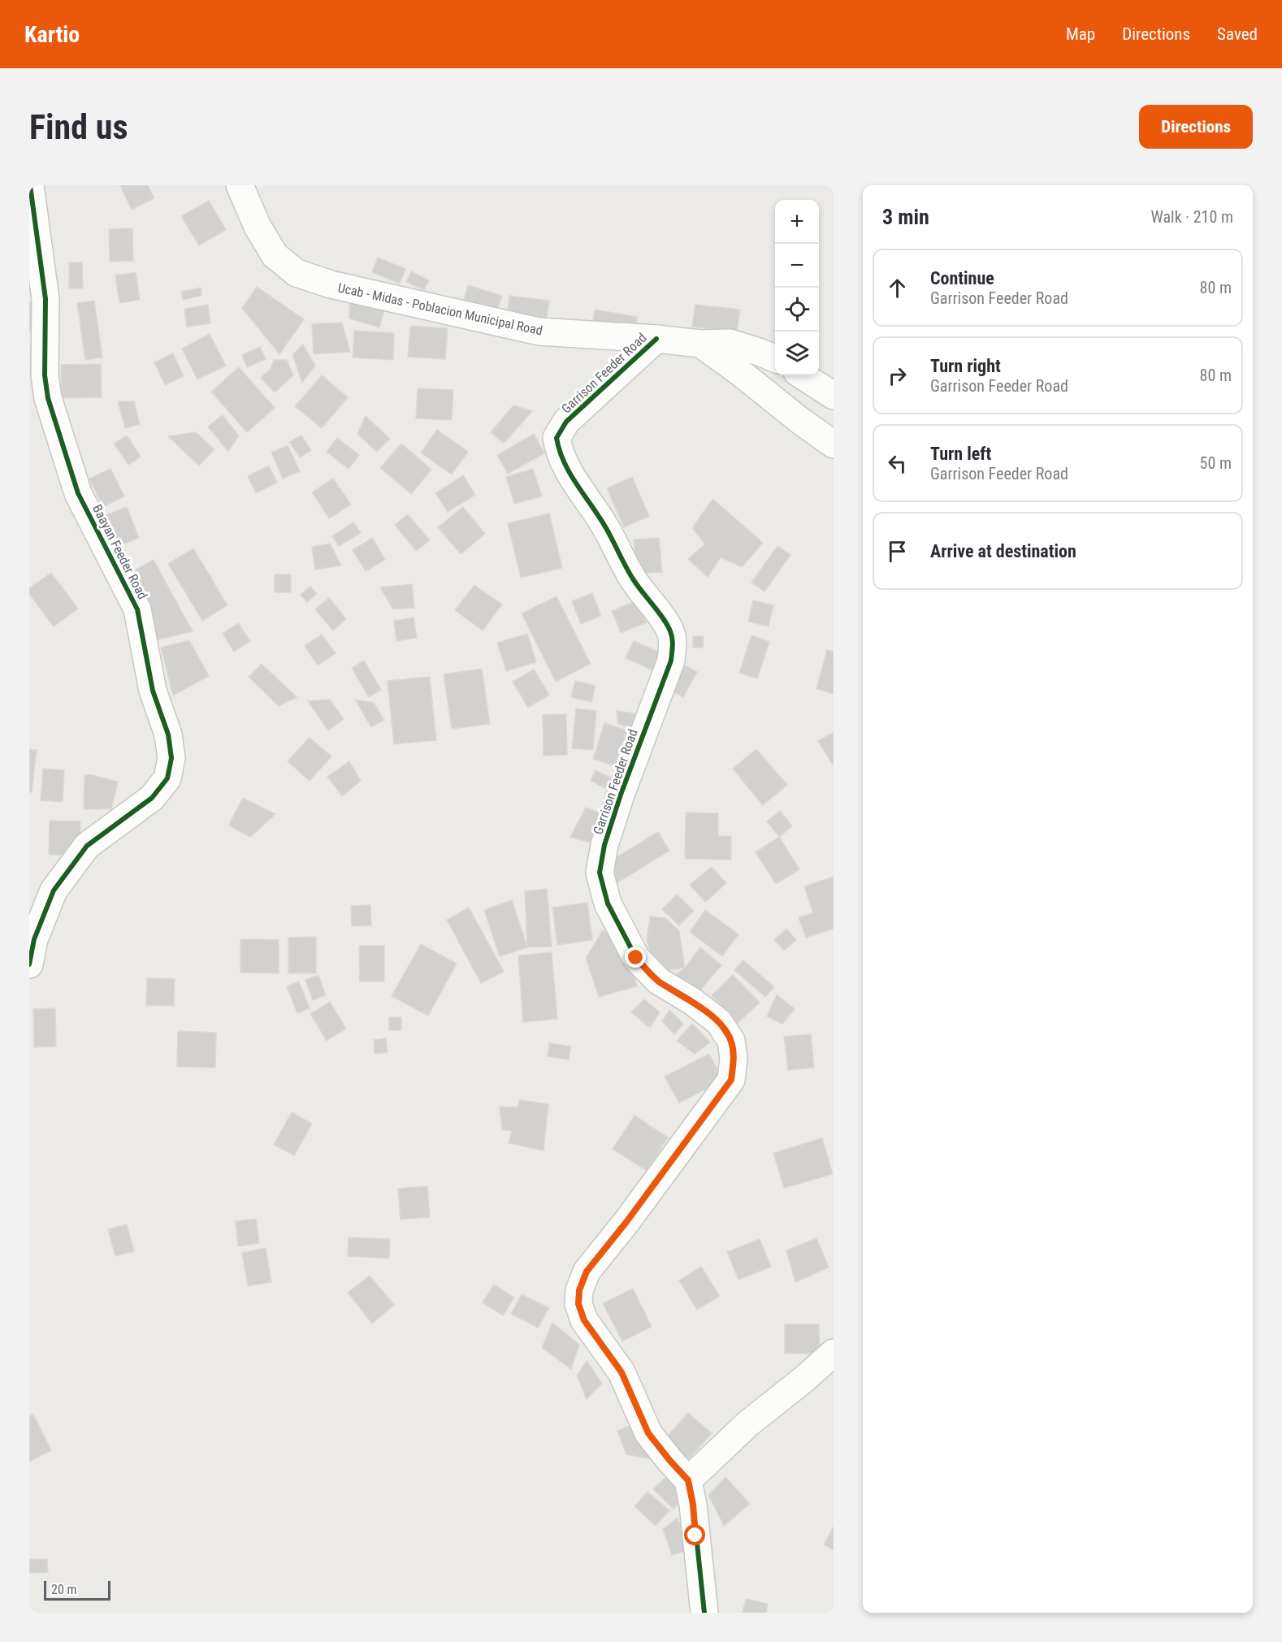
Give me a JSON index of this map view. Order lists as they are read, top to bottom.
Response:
{
  "streets": {
    "street": ["Ucab - Midas - Poblacion Municipal Road", "Garrison Feeder Road", "Baayan Feeder Road"]
  },
  "crossings": [
    ["Ucab - Midas - Poblacion Municipal Road", "Garrison Feeder Road"]
  ],
  "scale_bar": "20 m",
  "page": {
    "header": "Kartio",
    "nav": ["Map", "Directions", "Saved"],
    "buttons": "Directions",
    "title": "Find us",
    "heading": ["3 min", "Walk · 210 m"],
    "map_buttons": ["+", "−"],
    "list": [
      ["Continue", "Garrison Feeder Road", "80 m"],
      ["Turn right", "Garrison Feeder Road", "80 m"],
      ["Turn left", "Garrison Feeder Road", "50 m"],
      "Arrive at destination"
    ],
    "scale": "20 m"
  }
}
